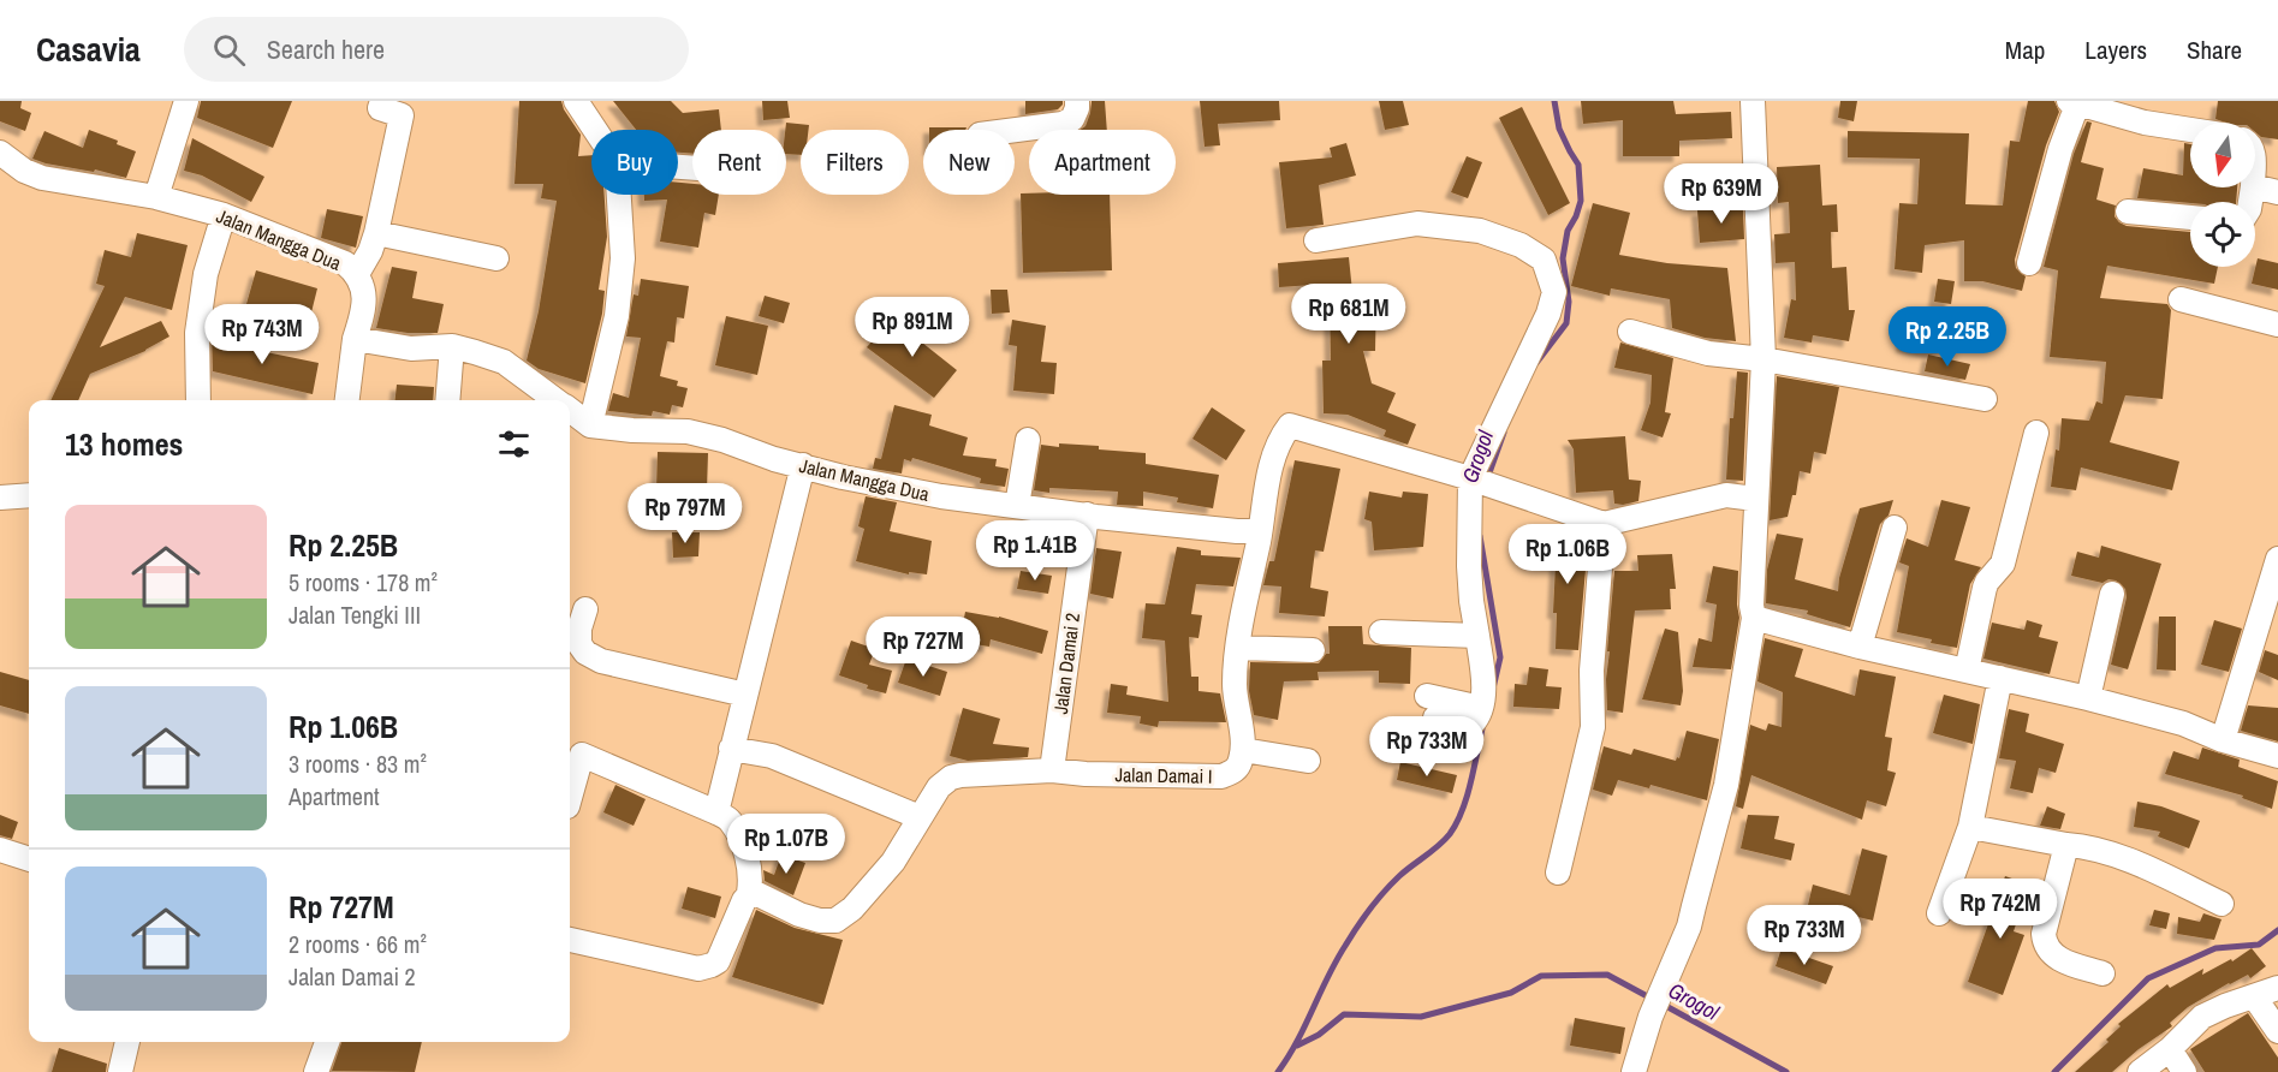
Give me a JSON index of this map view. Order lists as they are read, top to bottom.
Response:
{
  "streets": {
    "street": ["Jalan Mangga Dua", "Jalan Damai 2", "Jalan Damai I"]
  },
  "crossings": [
    ["Jalan Mangga Dua", "Jalan Damai 2"],
    ["Jalan Damai 2", "Jalan Damai I"]
  ],
  "water": ["Grogol"],
  "north": "bottom",
  "page": {
    "header": "Casavia",
    "search": "Search here",
    "nav": ["Map", "Layers", "Share"],
    "chip": [
      "Buy",
      "Rent",
      "Filters",
      "New",
      "Apartment"
    ],
    "price": [
      "Rp 639M",
      "Rp 681M",
      "Rp 891M",
      "Rp 743M",
      "Rp 2.25B",
      "Rp 797M",
      "Rp 1.41B",
      "Rp 1.06B",
      "Rp 727M",
      "Rp 733M",
      "Rp 1.07B",
      "Rp 742M",
      "Rp 733M"
    ],
    "heading": "13 homes",
    "list": [
      {
        "name": "Rp 2.25B",
        "note": "5 rooms · 178 m² · Jalan Tengki III"
      },
      {
        "name": "Rp 1.06B",
        "note": "3 rooms · 83 m² · Apartment"
      },
      {
        "name": "Rp 727M",
        "note": "2 rooms · 66 m² · Jalan Damai 2"
      }
    ]
  }
}
